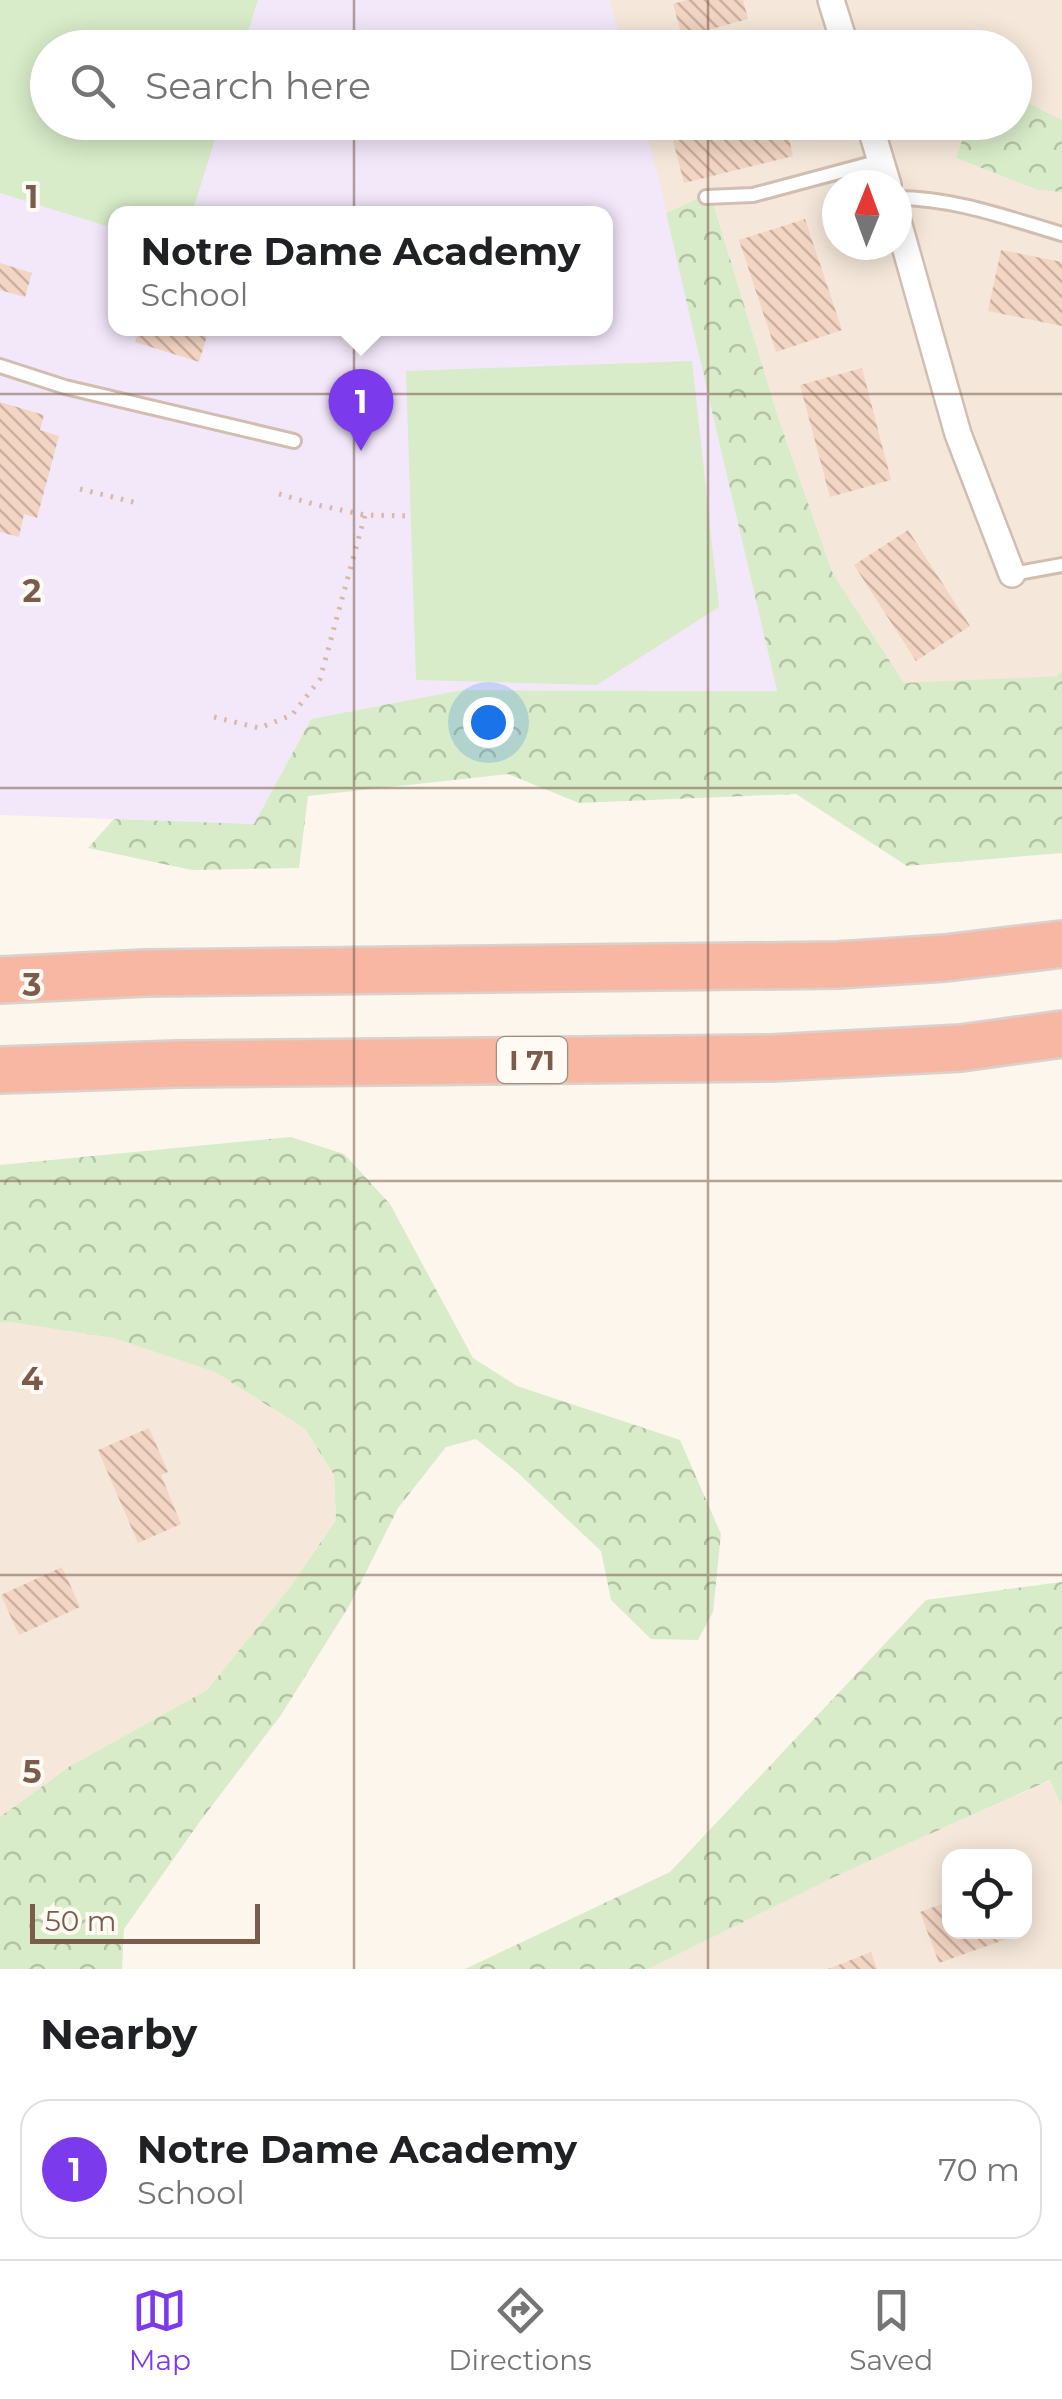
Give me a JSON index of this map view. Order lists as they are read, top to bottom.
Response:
{
  "streets": {
    "highway": ["I 71"]
  },
  "scale_bar": "50 m",
  "north": "top",
  "page": {
    "search": "Search here",
    "popup": ["Notre Dame Academy", "School"],
    "pins": "1",
    "scale": "50 m",
    "heading": "Nearby",
    "list": [
      {
        "mark": "1",
        "name": "Notre Dame Academy",
        "note": "School",
        "value": "70 m"
      }
    ],
    "nav": ["Map", "Directions", "Saved"]
  },
  "grid": {
    "rows": [
      "1",
      "2",
      "3",
      "4",
      "5"
    ]
  }
}
